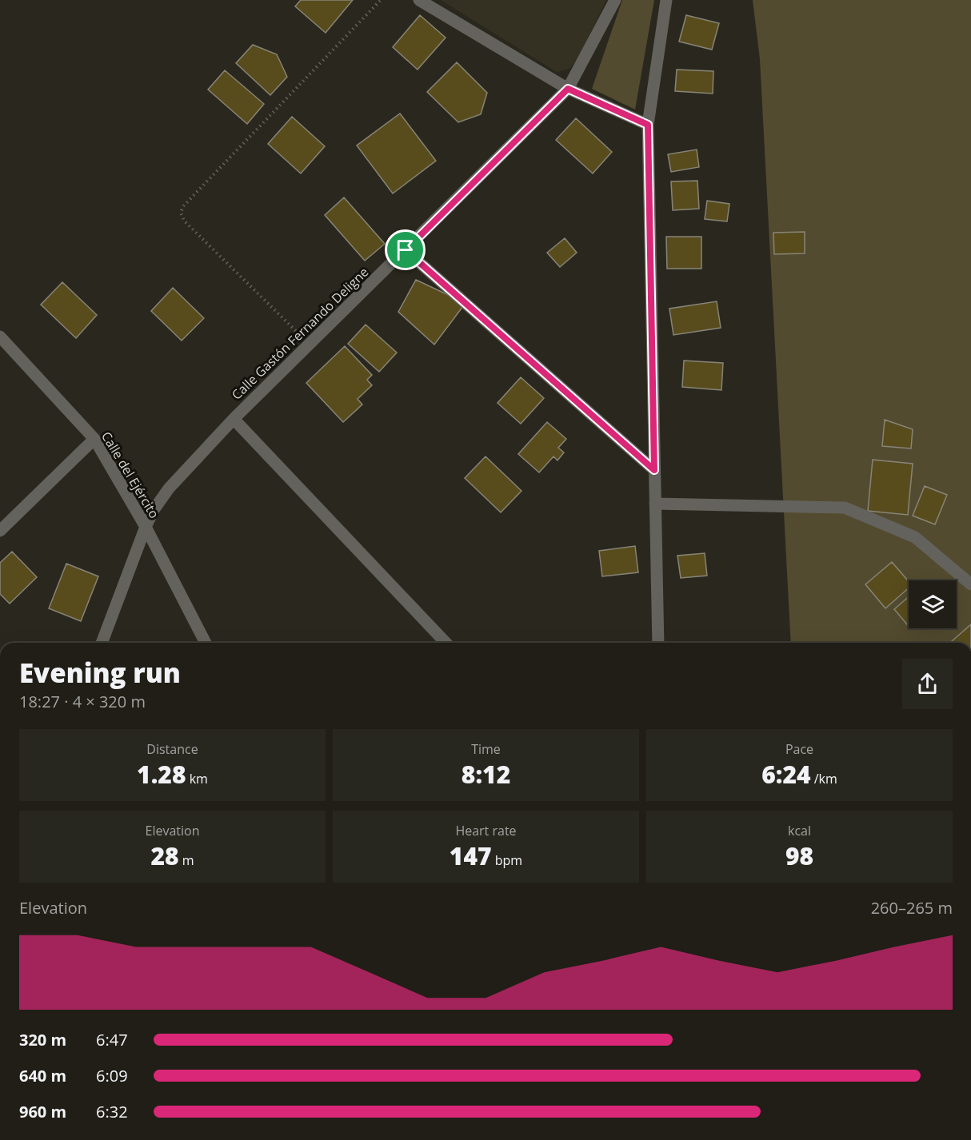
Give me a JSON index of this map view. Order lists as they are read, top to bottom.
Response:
{
  "streets": {
    "street": ["Calle Gastón Fernando Deligne", "Calle del Ejército"]
  },
  "crossings": [
    ["Calle Gastón Fernando Deligne", "Calle del Ejército"]
  ],
  "page": {
    "heading": ["Evening run", "18:27 · 4 × 320 m"],
    "stats": [
      ["Distance", "1.28 km"],
      ["Time", "8:12"],
      ["Pace", "6:24 /km"],
      ["Elevation", "28 m"],
      ["Heart rate", "147 bpm"],
      ["kcal", "98"]
    ],
    "chart": ["Elevation", "260–265 m"],
    "list": [
      {
        "name": "320 m",
        "note": "6:47"
      },
      {
        "name": "640 m",
        "note": "6:09"
      },
      {
        "name": "960 m",
        "note": "6:32"
      }
    ]
  }
}
